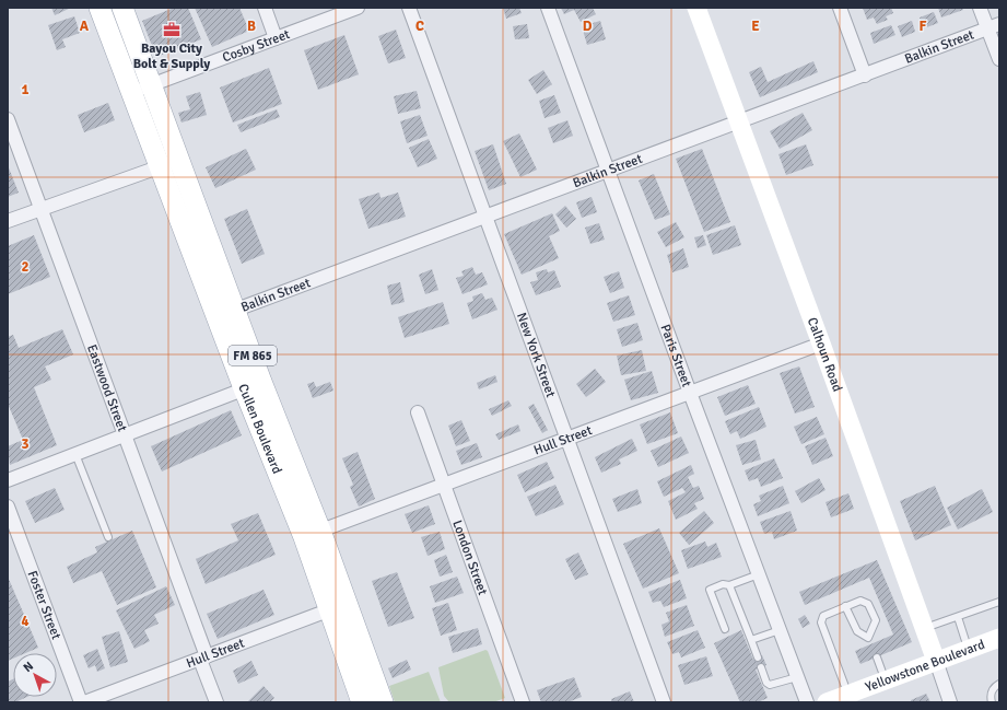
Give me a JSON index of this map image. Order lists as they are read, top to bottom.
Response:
{
  "streets": {
    "main road": ["FM 865", "Cullen Boulevard"],
    "street": [
      "Cosby Street",
      "Balkin Street",
      "New York Street",
      "Calhoun Road",
      "Paris Street",
      "Eastwood Street",
      "Hull Street",
      "London Street",
      "Foster Street",
      "Yellowstone Boulevard"
    ]
  },
  "crossings": [
    ["Cosby Street", "Cullen Boulevard"],
    ["Balkin Street", "New York Street"],
    ["Balkin Street", "Calhoun Road"],
    ["Balkin Street", "Paris Street"],
    ["Balkin Street", "Cullen Boulevard"],
    ["New York Street", "Hull Street"],
    ["Calhoun Road", "Hull Street"],
    ["Calhoun Road", "Yellowstone Boulevard"],
    ["Paris Street", "Hull Street"],
    ["Eastwood Street", "Hull Street"],
    ["Cullen Boulevard", "Hull Street"],
    ["Hull Street", "London Street"],
    ["Hull Street", "Foster Street"]
  ],
  "places": {
    "office": ["Bayou City Bolt & Supply"]
  },
  "north": "top left",
  "grid": {
    "columns": [
      "A",
      "B",
      "C",
      "D",
      "E",
      "F"
    ],
    "rows": [
      "1",
      "2",
      "3",
      "4"
    ]
  }
}
